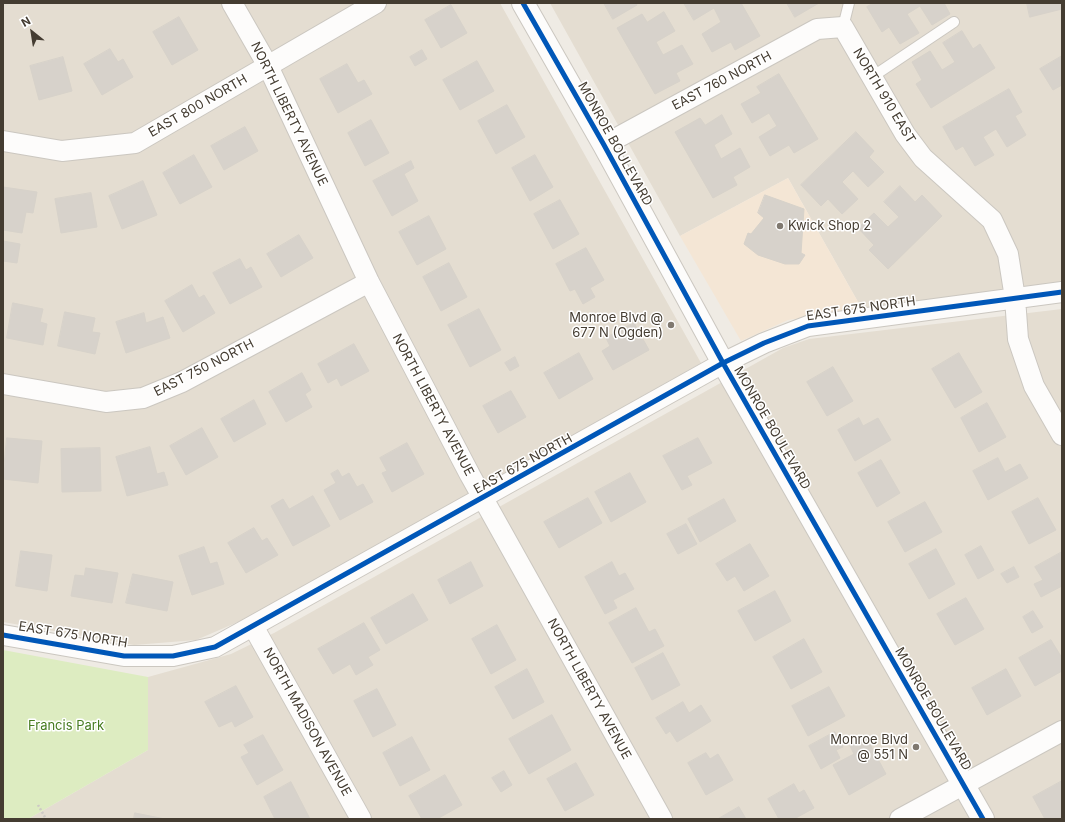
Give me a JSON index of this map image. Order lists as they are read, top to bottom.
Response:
{
  "streets": {
    "street": [
      "EAST 760 NORTH",
      "NORTH 910 EAST",
      "EAST 800 NORTH",
      "NORTH LIBERTY AVENUE",
      "MONROE BOULEVARD",
      "EAST 675 NORTH",
      "EAST 750 NORTH",
      "NORTH MADISON AVENUE"
    ]
  },
  "crossings": [
    ["EAST 760 NORTH", "NORTH 910 EAST"],
    ["EAST 760 NORTH", "MONROE BOULEVARD"],
    ["NORTH 910 EAST", "EAST 675 NORTH"],
    ["EAST 800 NORTH", "NORTH LIBERTY AVENUE"],
    ["NORTH LIBERTY AVENUE", "EAST 675 NORTH"],
    ["NORTH LIBERTY AVENUE", "EAST 750 NORTH"],
    ["MONROE BOULEVARD", "EAST 675 NORTH"],
    ["EAST 675 NORTH", "NORTH MADISON AVENUE"]
  ],
  "parks": ["Francis Park"],
  "places": ["Kwick Shop 2", "Monroe Blvd @ 677 N (Ogden)", "Monroe Blvd @ 551 N"],
  "north": "top left"
}
